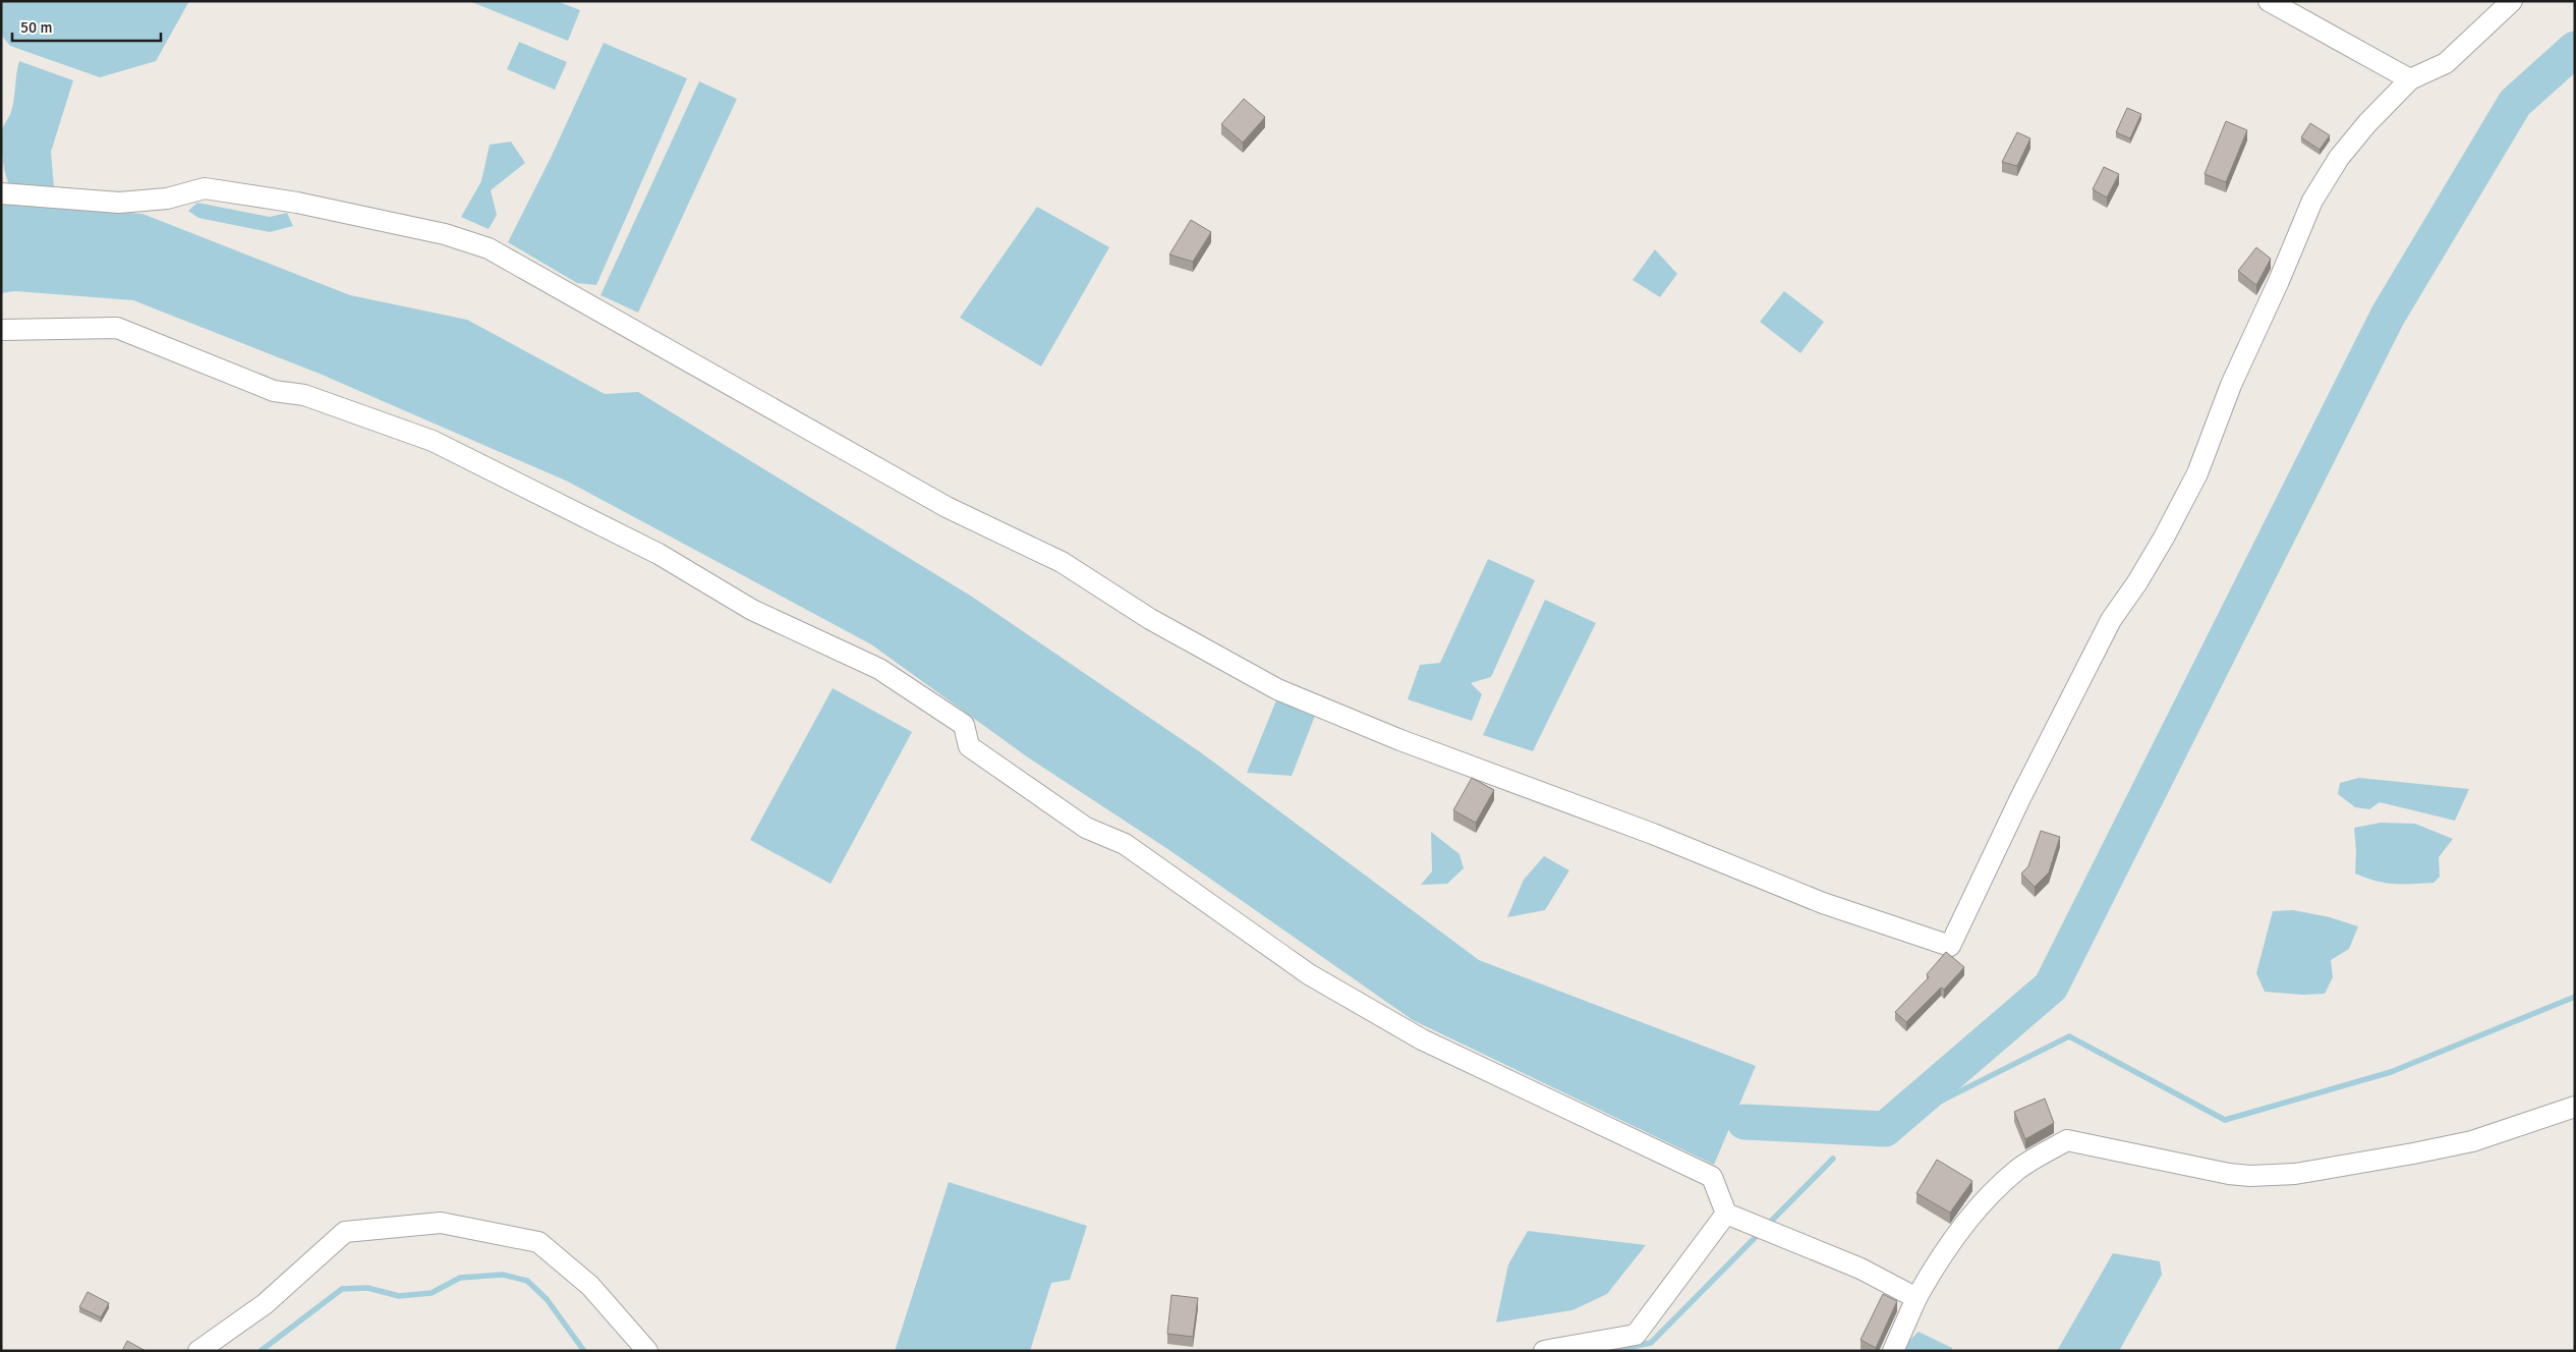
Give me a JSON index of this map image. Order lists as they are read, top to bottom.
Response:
{
  "scale_bar": "50 m"
}
